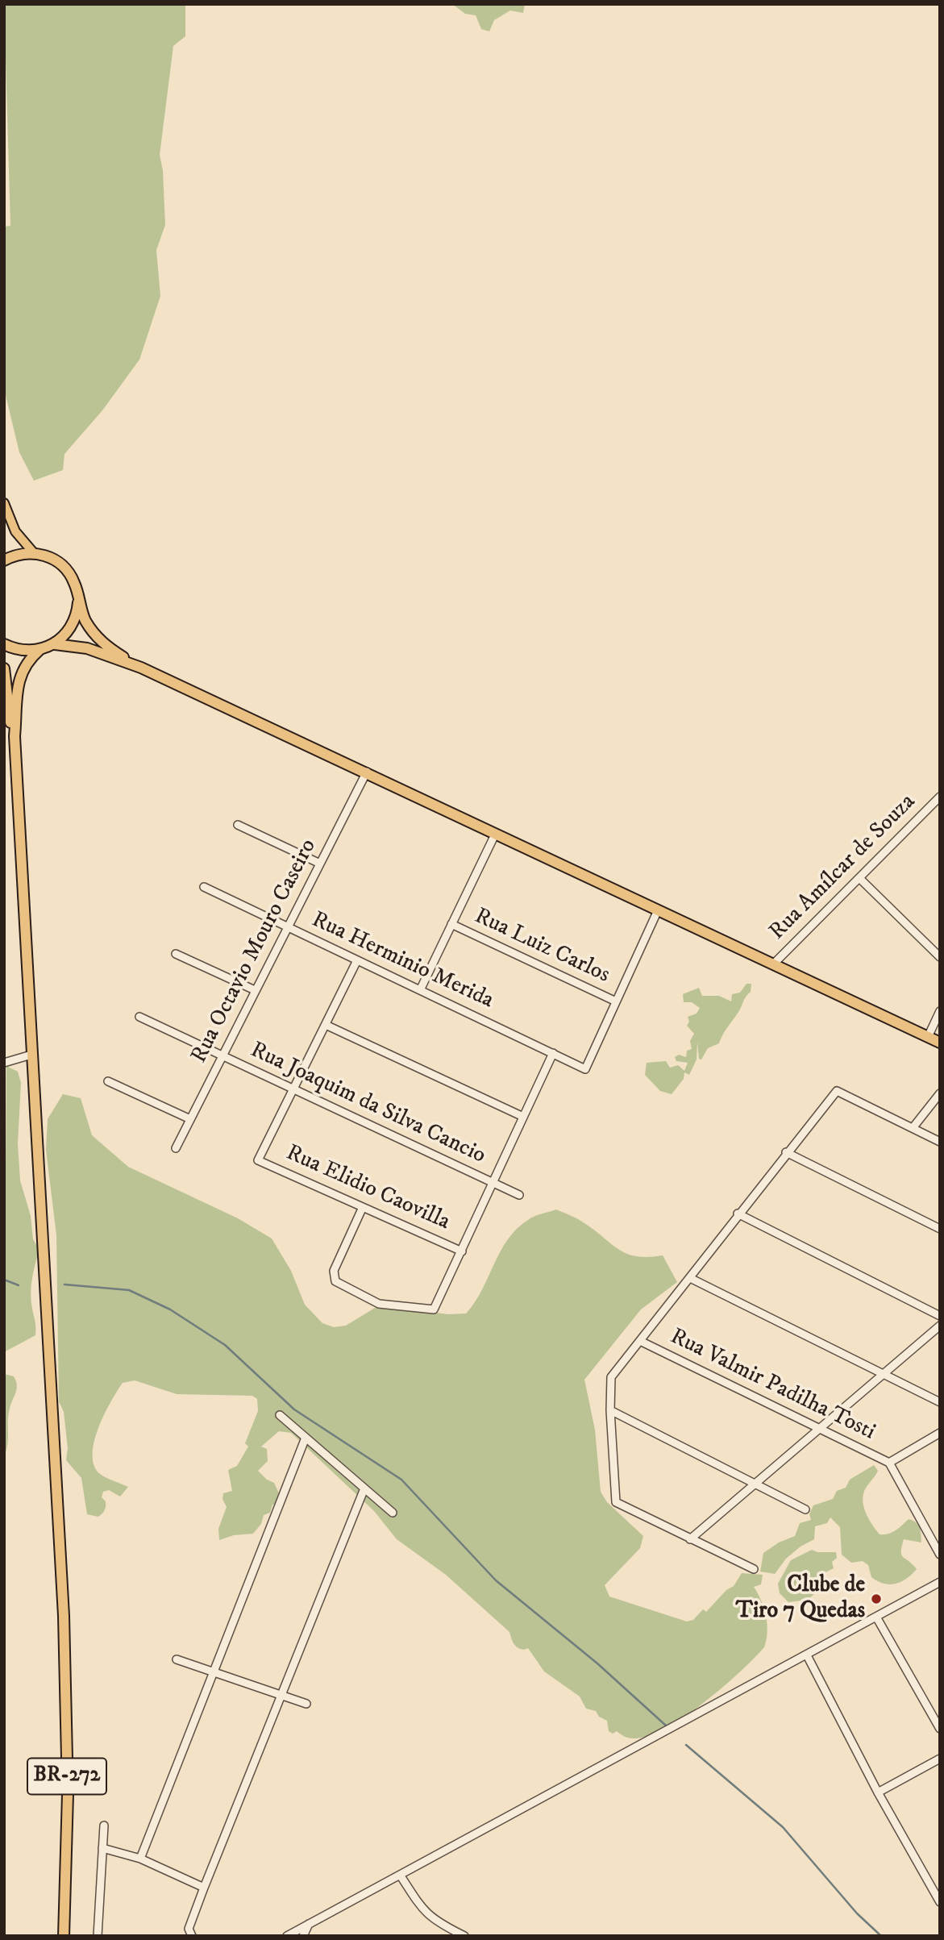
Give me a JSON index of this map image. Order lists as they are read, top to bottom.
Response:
{
  "streets": {
    "highway": ["BR-272"],
    "street": [
      "Rua Amílcar de Souza",
      "Rua Luiz Carlos",
      "Rua Octavio Mouro Caseiro",
      "Rua Herminio Merida",
      "Rua Joaquim da Silva Cancio",
      "Rua Elidio Caovilla",
      "Rua Valmir Padilha Tosti"
    ]
  },
  "crossings": [
    ["Rua Luiz Carlos", "Rua Herminio Merida"],
    ["Rua Octavio Mouro Caseiro", "Rua Herminio Merida"],
    ["Rua Octavio Mouro Caseiro", "Rua Joaquim da Silva Cancio"],
    ["Rua Joaquim da Silva Cancio", "Rua Elidio Caovilla"]
  ],
  "places": ["Clube de Tiro 7 Quedas"]
}
